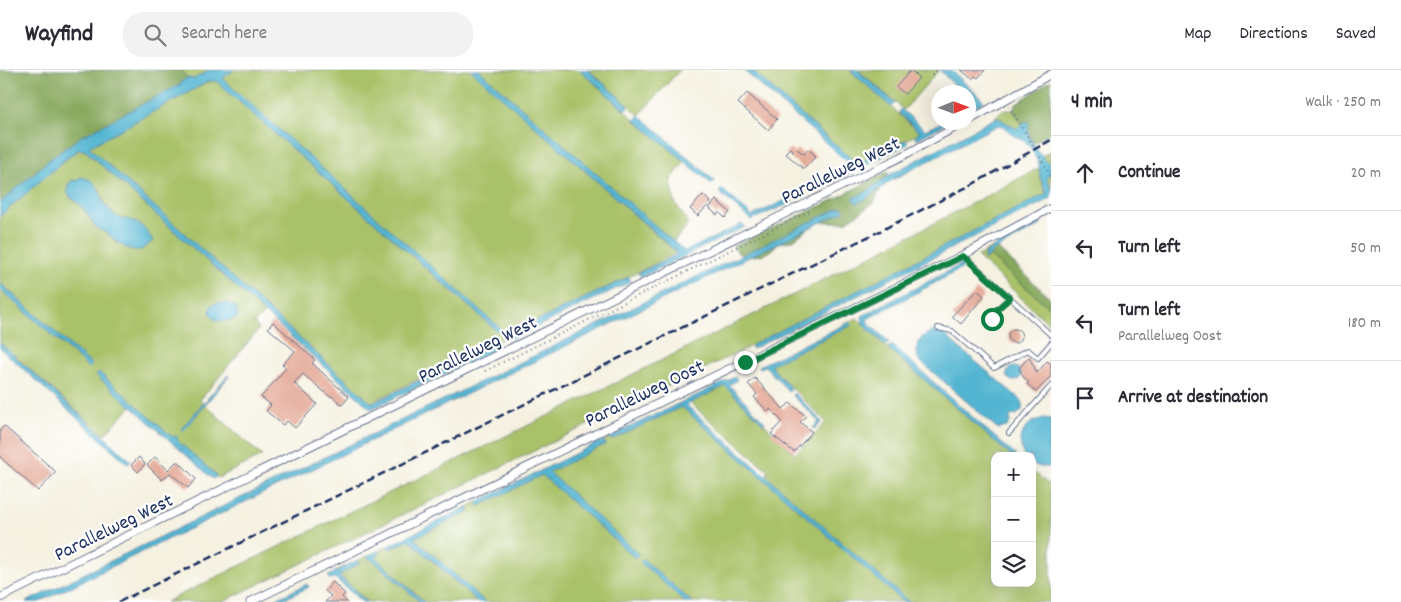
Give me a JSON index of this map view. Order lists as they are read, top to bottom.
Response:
{
  "streets": {
    "street": ["Parallelweg West", "Parallelweg Oost"]
  },
  "north": "right",
  "page": {
    "header": "Wayfind",
    "search": "Search here",
    "nav": ["Map", "Directions", "Saved"],
    "heading": ["4 min", "Walk · 250 m"],
    "list": [
      ["Continue", "20 m"],
      ["Turn left", "50 m"],
      ["Turn left", "Parallelweg Oost", "180 m"],
      "Arrive at destination"
    ],
    "map_buttons": ["+", "−"]
  }
}
